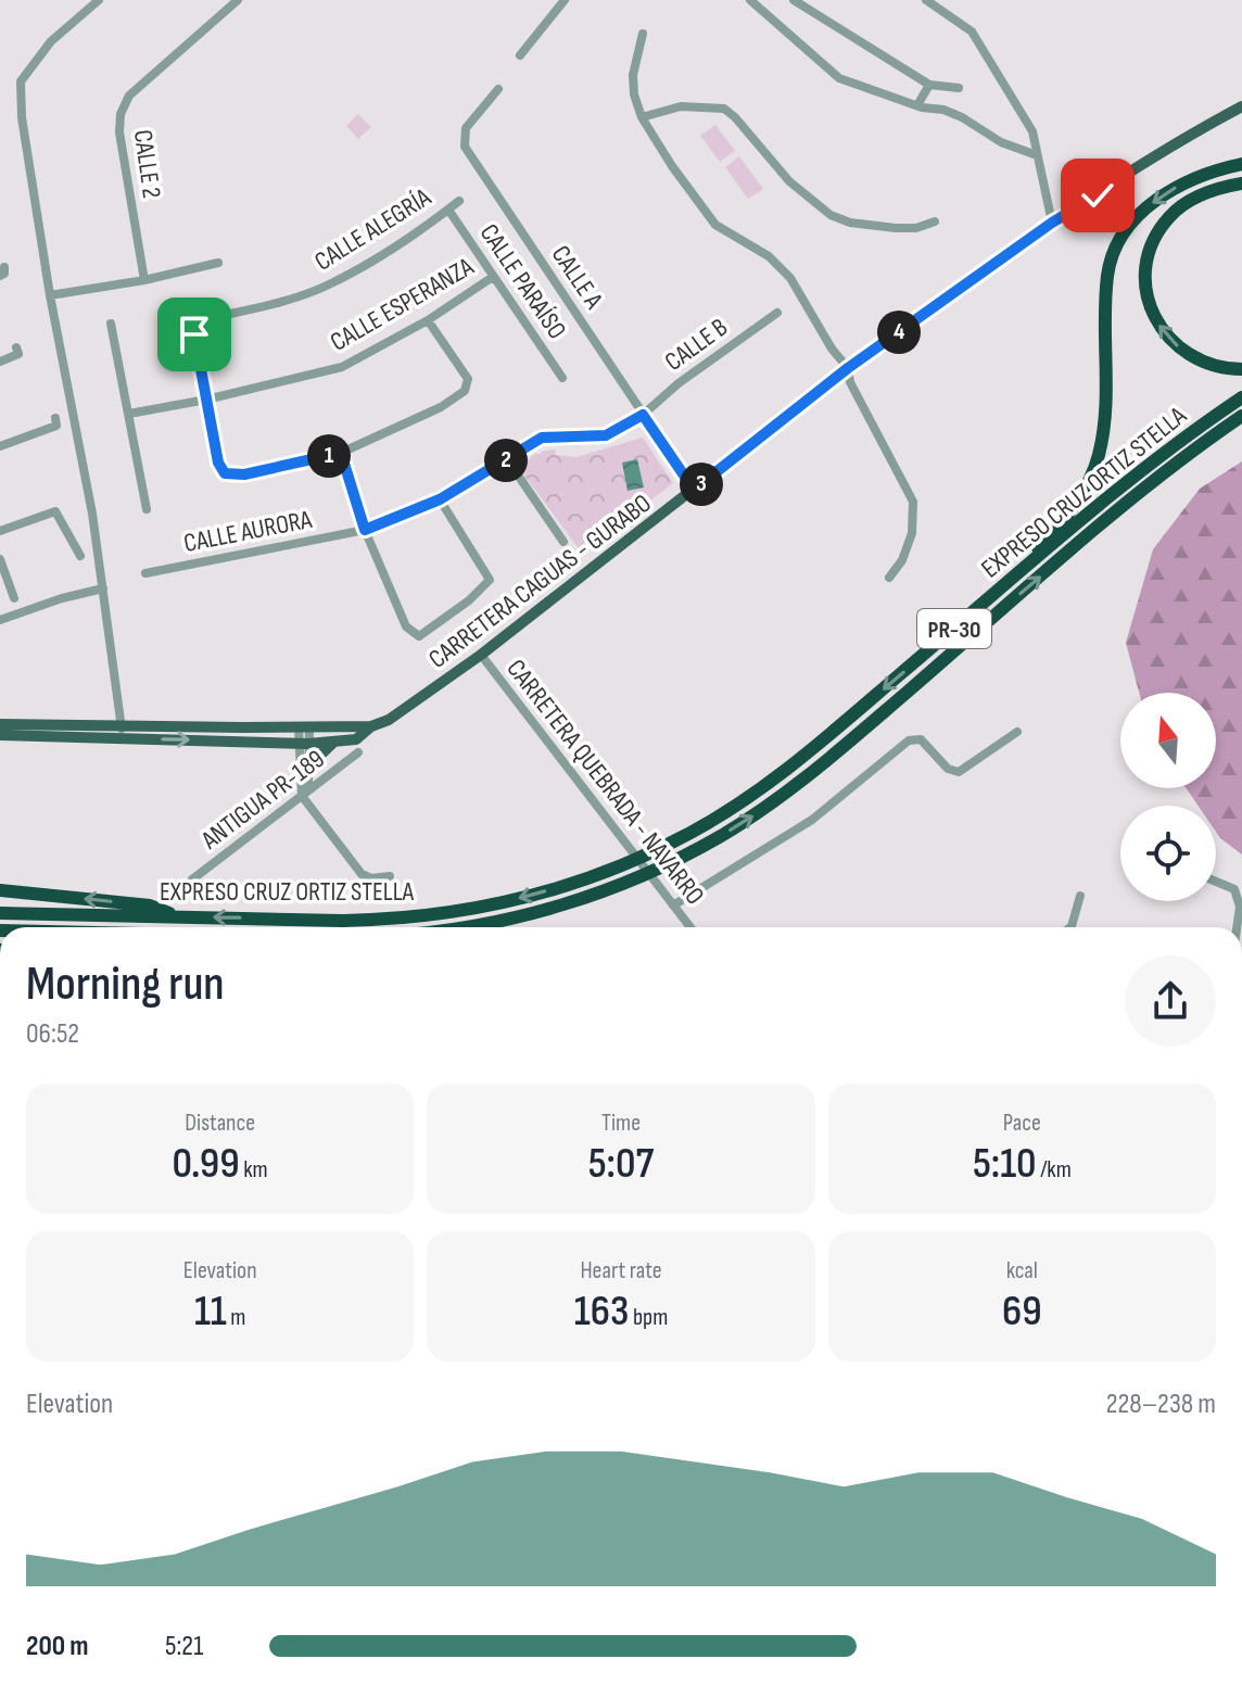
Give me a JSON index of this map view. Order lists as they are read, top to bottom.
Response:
{
  "streets": {
    "highway": ["EXPRESO CRUZ ORTIZ STELLA", "PR-30"],
    "main road": ["CARRETERA CAGUAS - GURABO"],
    "street": [
      "CALLE 2",
      "CALLE ALEGRÍA",
      "CALLE A",
      "CALLE PARAÍSO",
      "CALLE ESPERANZA",
      "CALLE B",
      "CALLE AURORA",
      "CARRETERA QUEBRADA - NAVARRO",
      "ANTIGUA PR-189"
    ]
  },
  "crossings": [
    ["CALLE ALEGRÍA", "CALLE PARAÍSO"],
    ["CALLE ALEGRÍA", "CALLE ESPERANZA"],
    ["CALLE A", "CALLE B"],
    ["CALLE A", "CALLE AURORA"],
    ["CALLE A", "CARRETERA CAGUAS - GURABO"],
    ["CALLE PARAÍSO", "CALLE ESPERANZA"],
    ["CALLE B", "CALLE AURORA"],
    ["CARRETERA CAGUAS - GURABO", "CARRETERA QUEBRADA - NAVARRO"]
  ],
  "north": "top",
  "page": {
    "pins": [
      "4",
      "1",
      "2",
      "3"
    ],
    "heading": ["Morning run", "06:52"],
    "stats": [
      ["Distance", "0.99 km"],
      ["Time", "5:07"],
      ["Pace", "5:10 /km"],
      ["Elevation", "11 m"],
      ["Heart rate", "163 bpm"],
      ["kcal", "69"]
    ],
    "chart": ["Elevation", "228–238 m"],
    "list": [
      {
        "name": "200 m",
        "note": "5:21"
      }
    ]
  }
}
